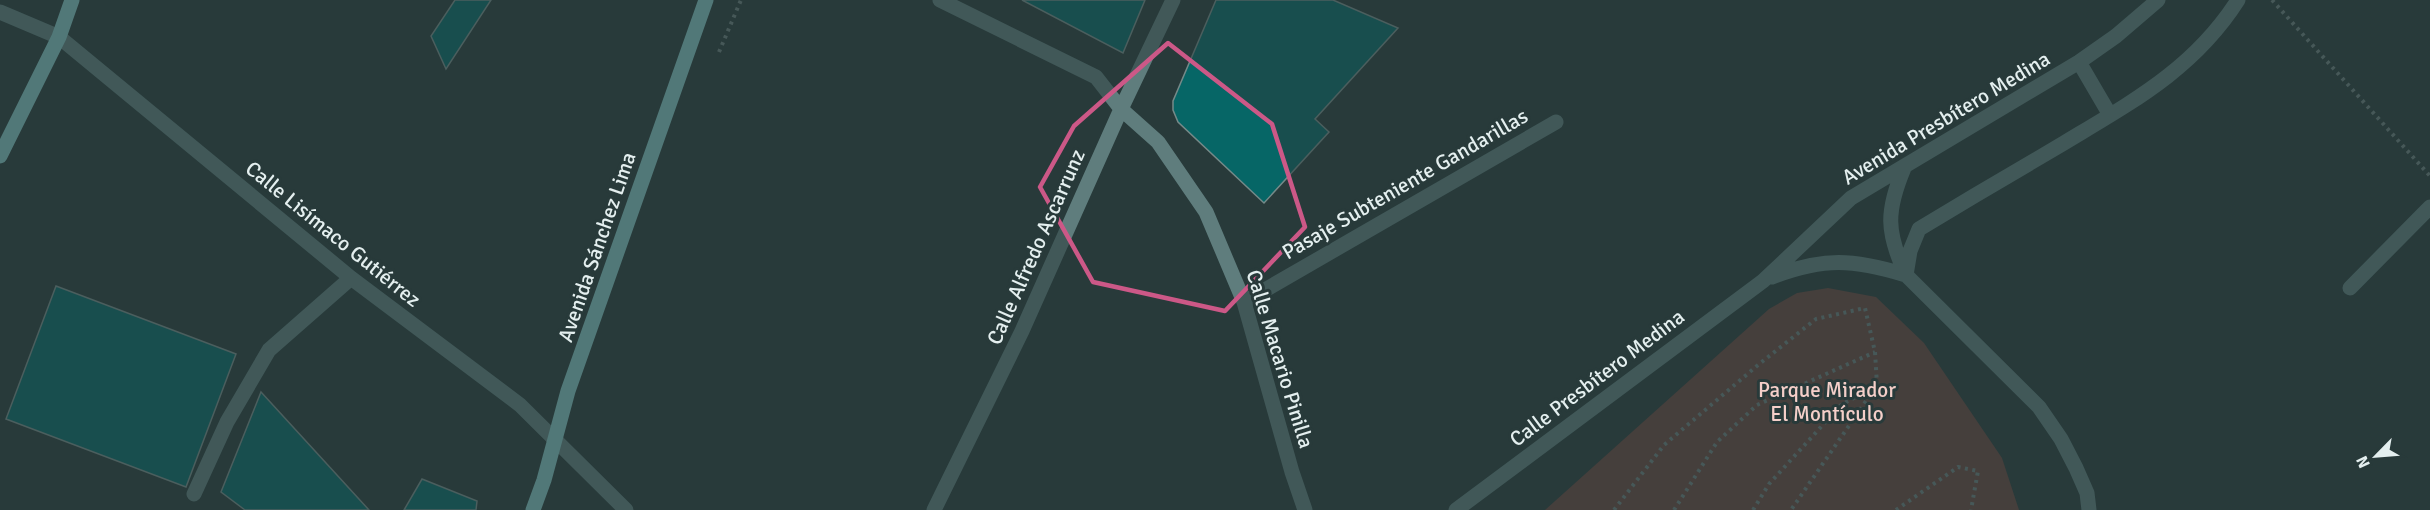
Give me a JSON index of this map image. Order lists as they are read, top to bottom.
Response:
{
  "streets": {
    "main road": ["Avenida Sánchez Lima"],
    "street": [
      "Avenida Presbítero Medina",
      "Pasaje Subteniente Gandarillas",
      "Calle Lisímaco Gutiérrez",
      "Calle Alfredo Ascarrunz",
      "Calle Macario Pinilla",
      "Calle Presbítero Medina"
    ]
  },
  "crossings": [
    ["Avenida Presbítero Medina", "Calle Presbítero Medina"],
    ["Pasaje Subteniente Gandarillas", "Calle Macario Pinilla"],
    ["Calle Lisímaco Gutiérrez", "Avenida Sánchez Lima"],
    ["Calle Alfredo Ascarrunz", "Calle Macario Pinilla"]
  ],
  "parks": ["Parque Mirador El Montículo"],
  "north": "bottom left"
}
